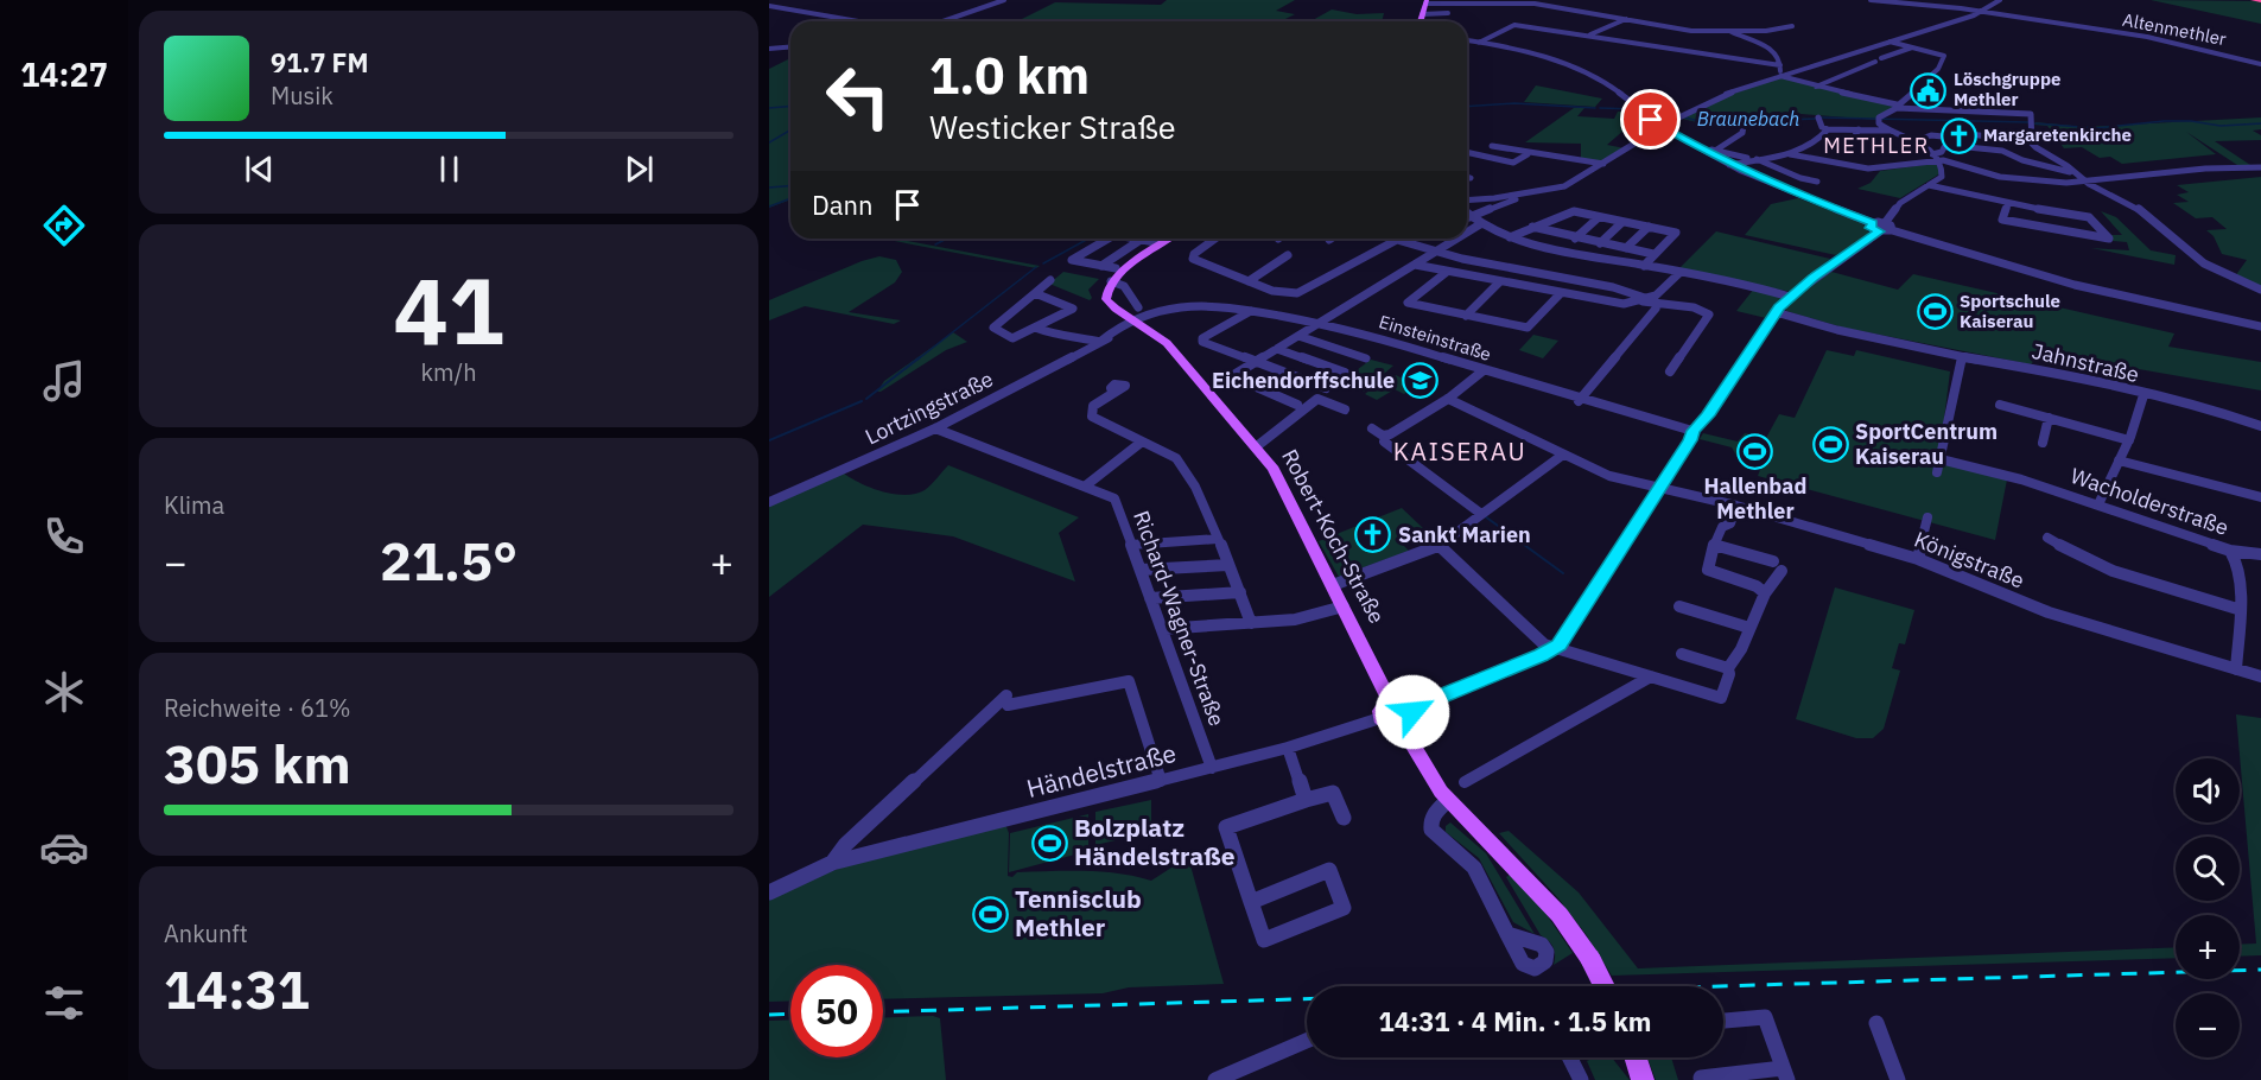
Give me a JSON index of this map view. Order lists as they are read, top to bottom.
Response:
{
  "streets": {
    "main road": ["Robert-Koch-Straße"],
    "street": [
      "Altenmethler",
      "Einsteinstraße",
      "Jahnstraße",
      "Lortzingstraße",
      "Wacholderstraße",
      "Königstraße",
      "Richard-Wagner-Straße",
      "Händelstraße"
    ]
  },
  "crossings": [
    ["Einsteinstraße", "Lortzingstraße"],
    ["Einsteinstraße", "Robert-Koch-Straße"],
    ["Lortzingstraße", "Robert-Koch-Straße"],
    ["Lortzingstraße", "Richard-Wagner-Straße"],
    ["Wacholderstraße", "Königstraße"],
    ["Robert-Koch-Straße", "Händelstraße"],
    ["Richard-Wagner-Straße", "Händelstraße"]
  ],
  "districts": ["METHLER", "KAISERAU"],
  "water": ["Braunebach"],
  "places": {
    "public building": ["Löschgruppe Methler"],
    "church": ["Margaretenkirche", "Sankt Marien"],
    "sports": [
      "Sportschule Kaiserau",
      "SportCentrum Kaiserau",
      "Hallenbad Methler",
      "Bolzplatz Händelstraße",
      "Tennisclub Methler"
    ],
    "school or university": ["Eichendorffschule"]
  },
  "page": {
    "tabs": "14:27",
    "turn": ["1.0 km", "Westicker Straße"],
    "song": ["91.7 FM", "Musik"],
    "then": "Dann",
    "tile": [
      ["41", "km/h"],
      "Klima",
      ["Reichweite · 61%", "305 km"],
      ["Ankunft", "14:31"]
    ],
    "heat": ["−", "21.5°", "+"],
    "map_buttons": ["+", "−"],
    "limit": "50",
    "trip": "14:31 · 4 Min. · 1.5 km"
  }
}
